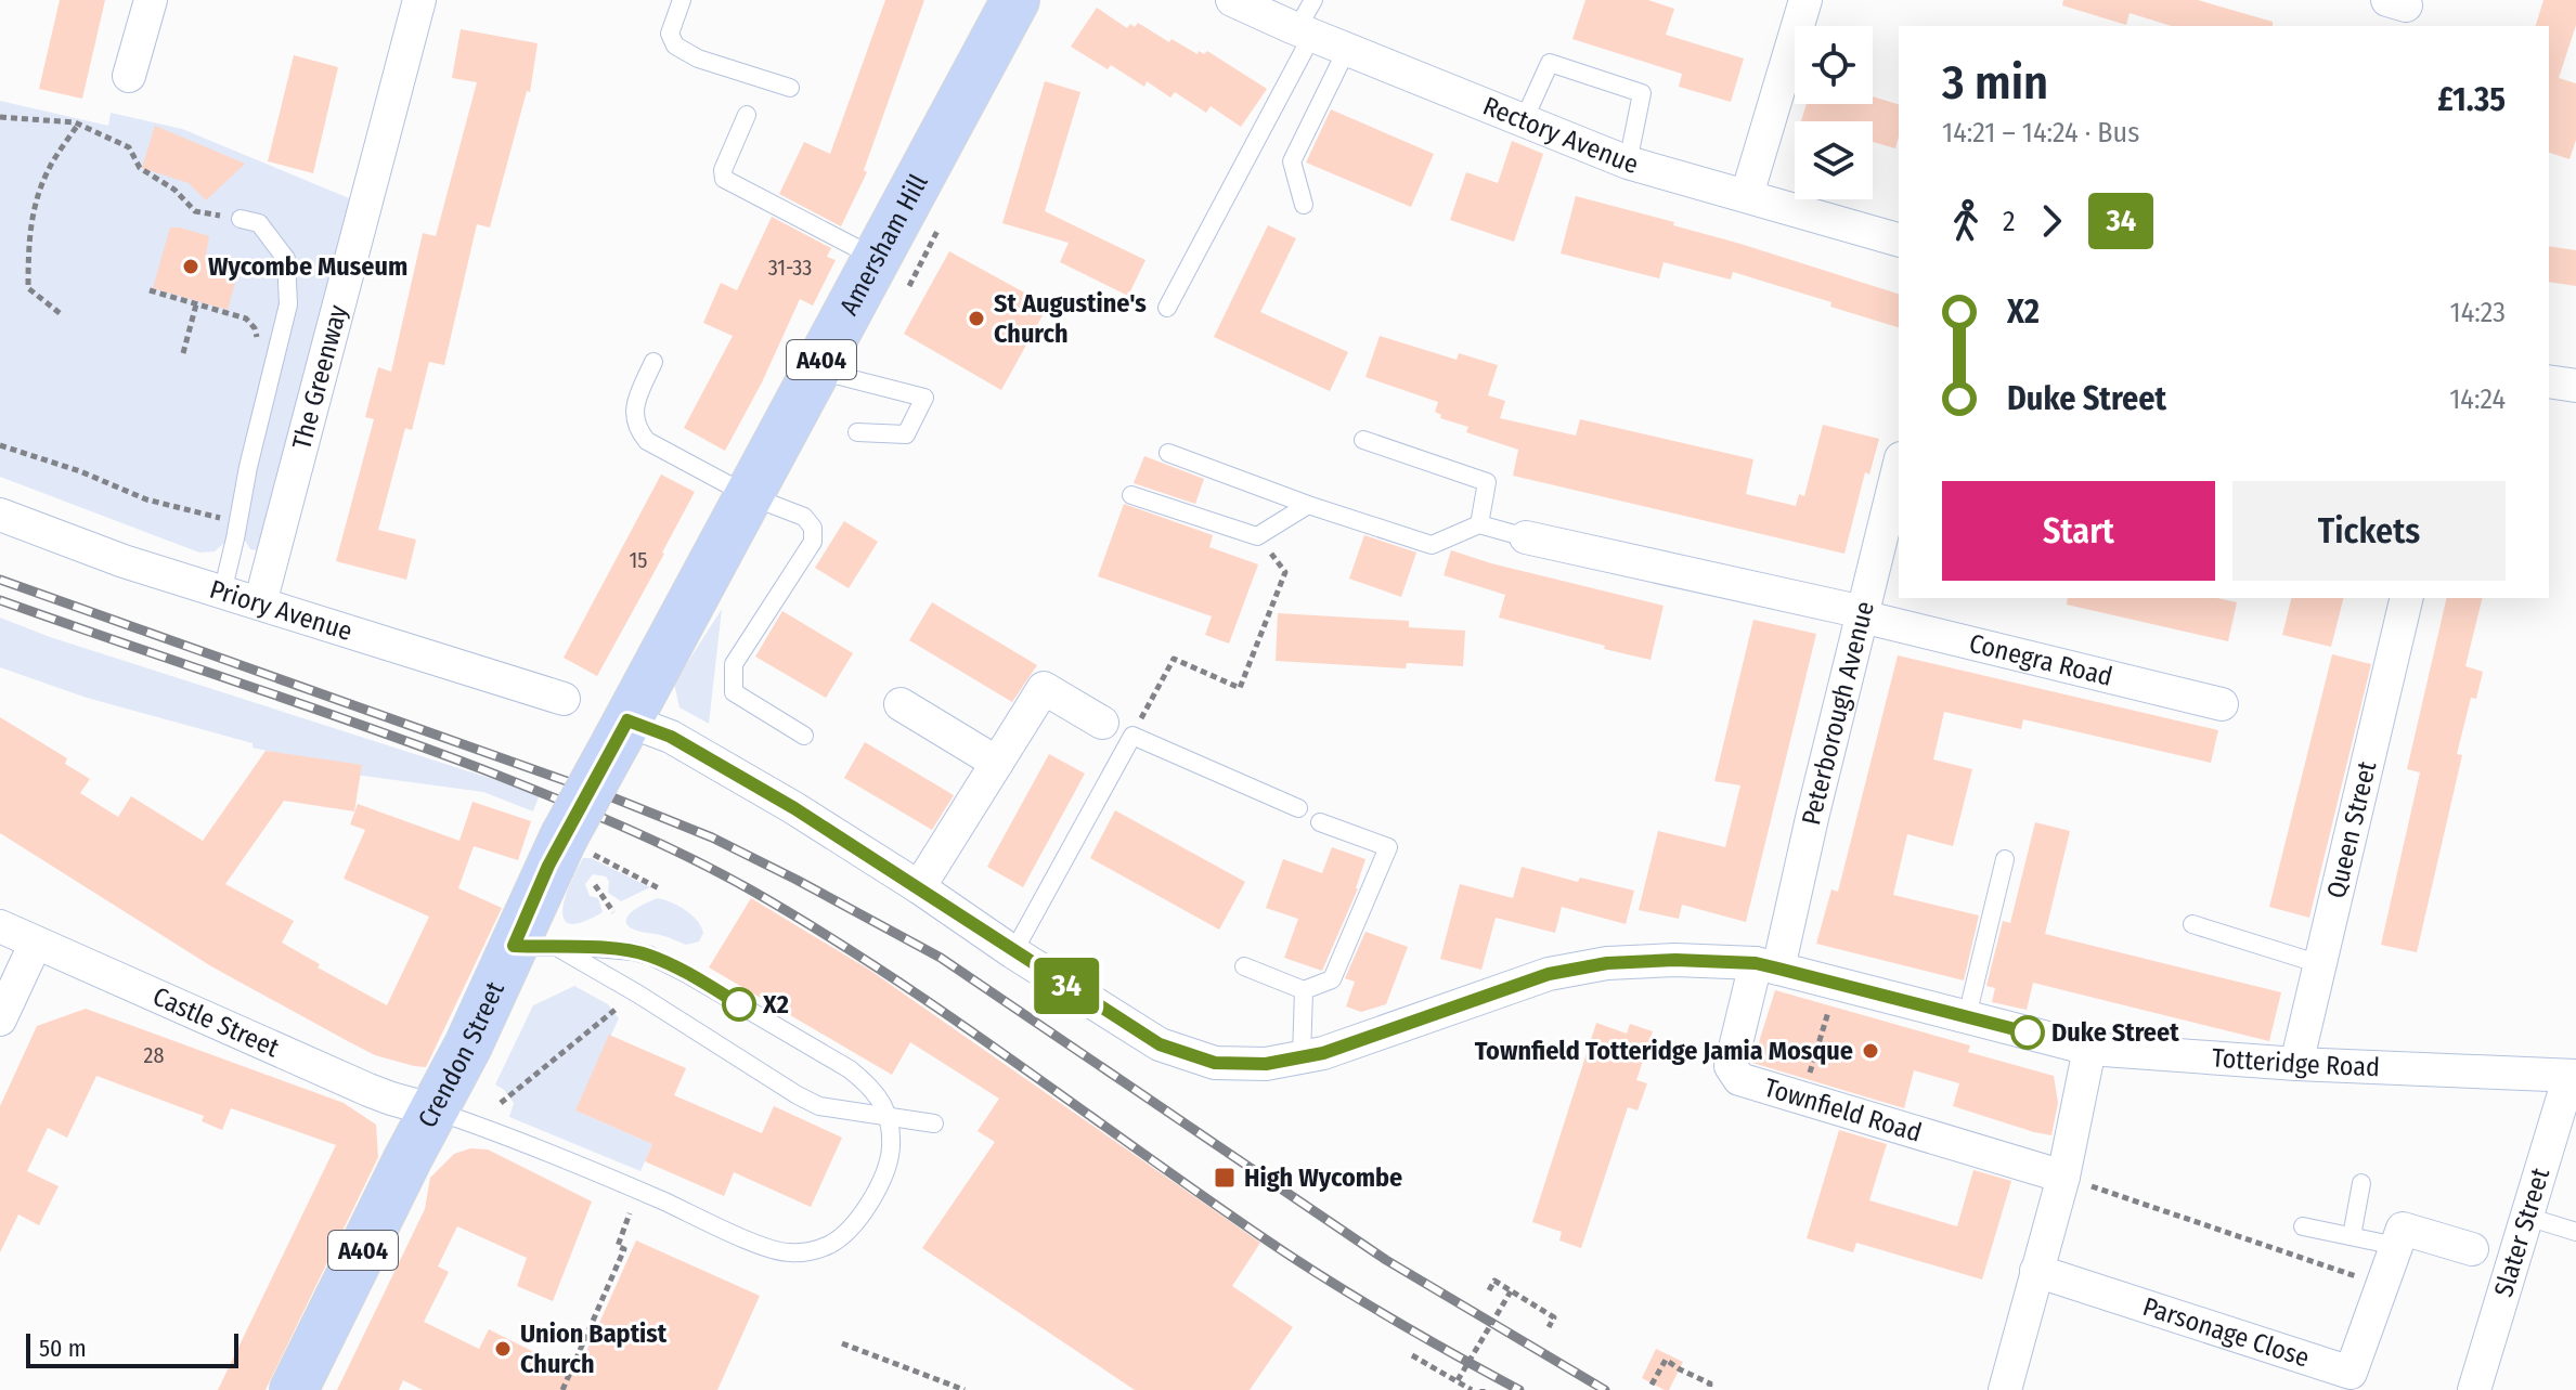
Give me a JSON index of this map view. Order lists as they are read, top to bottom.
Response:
{
  "streets": {
    "main road": ["Amersham Hill", "A404", "Crendon Street"],
    "street": [
      "Rectory Avenue",
      "The Greenway",
      "Priory Avenue",
      "Conegra Road",
      "Peterborough Avenue",
      "Queen Street",
      "Castle Street",
      "Totteridge Road",
      "Townfield Road",
      "Slater Street",
      "Parsonage Close"
    ]
  },
  "crossings": [
    ["Amersham Hill", "Crendon Street"],
    ["Amersham Hill", "Totteridge Road"],
    ["The Greenway", "Priory Avenue"],
    ["Conegra Road", "Peterborough Avenue"],
    ["Peterborough Avenue", "Totteridge Road"],
    ["Peterborough Avenue", "Townfield Road"],
    ["Queen Street", "Totteridge Road"],
    ["Castle Street", "Crendon Street"],
    ["Crendon Street", "Totteridge Road"],
    ["Totteridge Road", "Townfield Road"],
    ["Totteridge Road", "Slater Street"]
  ],
  "places": {
    "other": [
      "Wycombe Museum",
      "St Augustine's Church",
      "X2",
      "Duke Street",
      "Townfield Totteridge Jamia Mosque",
      "Union Baptist Church"
    ],
    "transit": ["High Wycombe"]
  },
  "lines": ["bus line 34"],
  "house_numbers": ["31-33", "15", "28"],
  "scale_bar": "50 m",
  "page": {
    "on_map": "34",
    "heading": ["3 min", "14:21 – 14:24 · Bus", "£1.35"],
    "legs": ["2", "34"],
    "list": [
      {
        "name": "X2",
        "value": "14:23"
      },
      {
        "name": "Duke Street",
        "value": "14:24"
      }
    ],
    "buttons": ["Start", "Tickets"],
    "scale": "50 m"
  }
}
